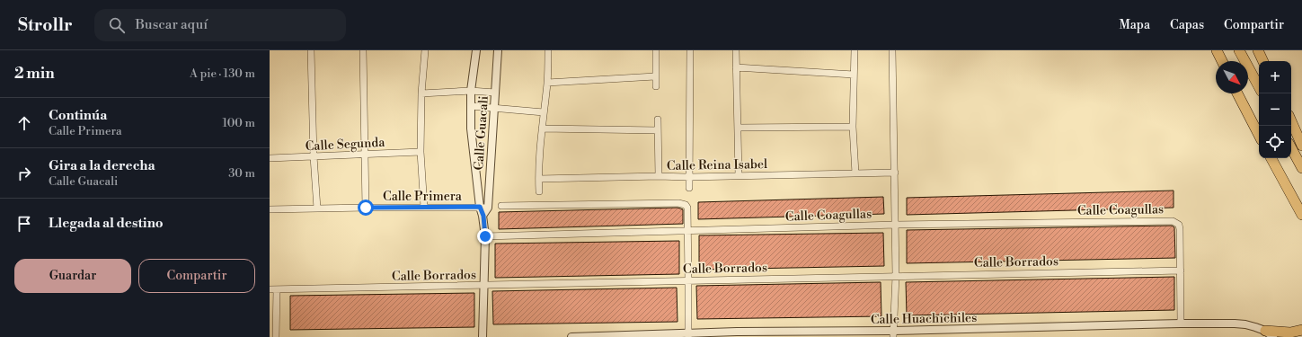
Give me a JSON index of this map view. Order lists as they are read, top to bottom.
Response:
{
  "streets": {
    "street": [
      "Calle Guacali",
      "Calle Segunda",
      "Calle Reina Isabel",
      "Calle Primera",
      "Calle Coagullas",
      "Calle Borrados",
      "Calle Huachichiles"
    ]
  },
  "crossings": [
    ["Calle Guacali", "Calle Primera"],
    ["Calle Guacali", "Calle Coagullas"],
    ["Calle Guacali", "Calle Borrados"],
    ["Calle Coagullas", "Calle Borrados"]
  ],
  "north": "bottom right",
  "page": {
    "header": "Strollr",
    "search": "Buscar aquí",
    "nav": ["Mapa", "Capas", "Compartir"],
    "heading": ["2 min", "A pie · 130 m"],
    "map_buttons": ["+", "−"],
    "list": [
      ["Continúa", "Calle Primera", "100 m"],
      ["Gira a la derecha", "Calle Guacali", "30 m"],
      "Llegada al destino"
    ],
    "buttons": ["Guardar", "Compartir"]
  }
}
